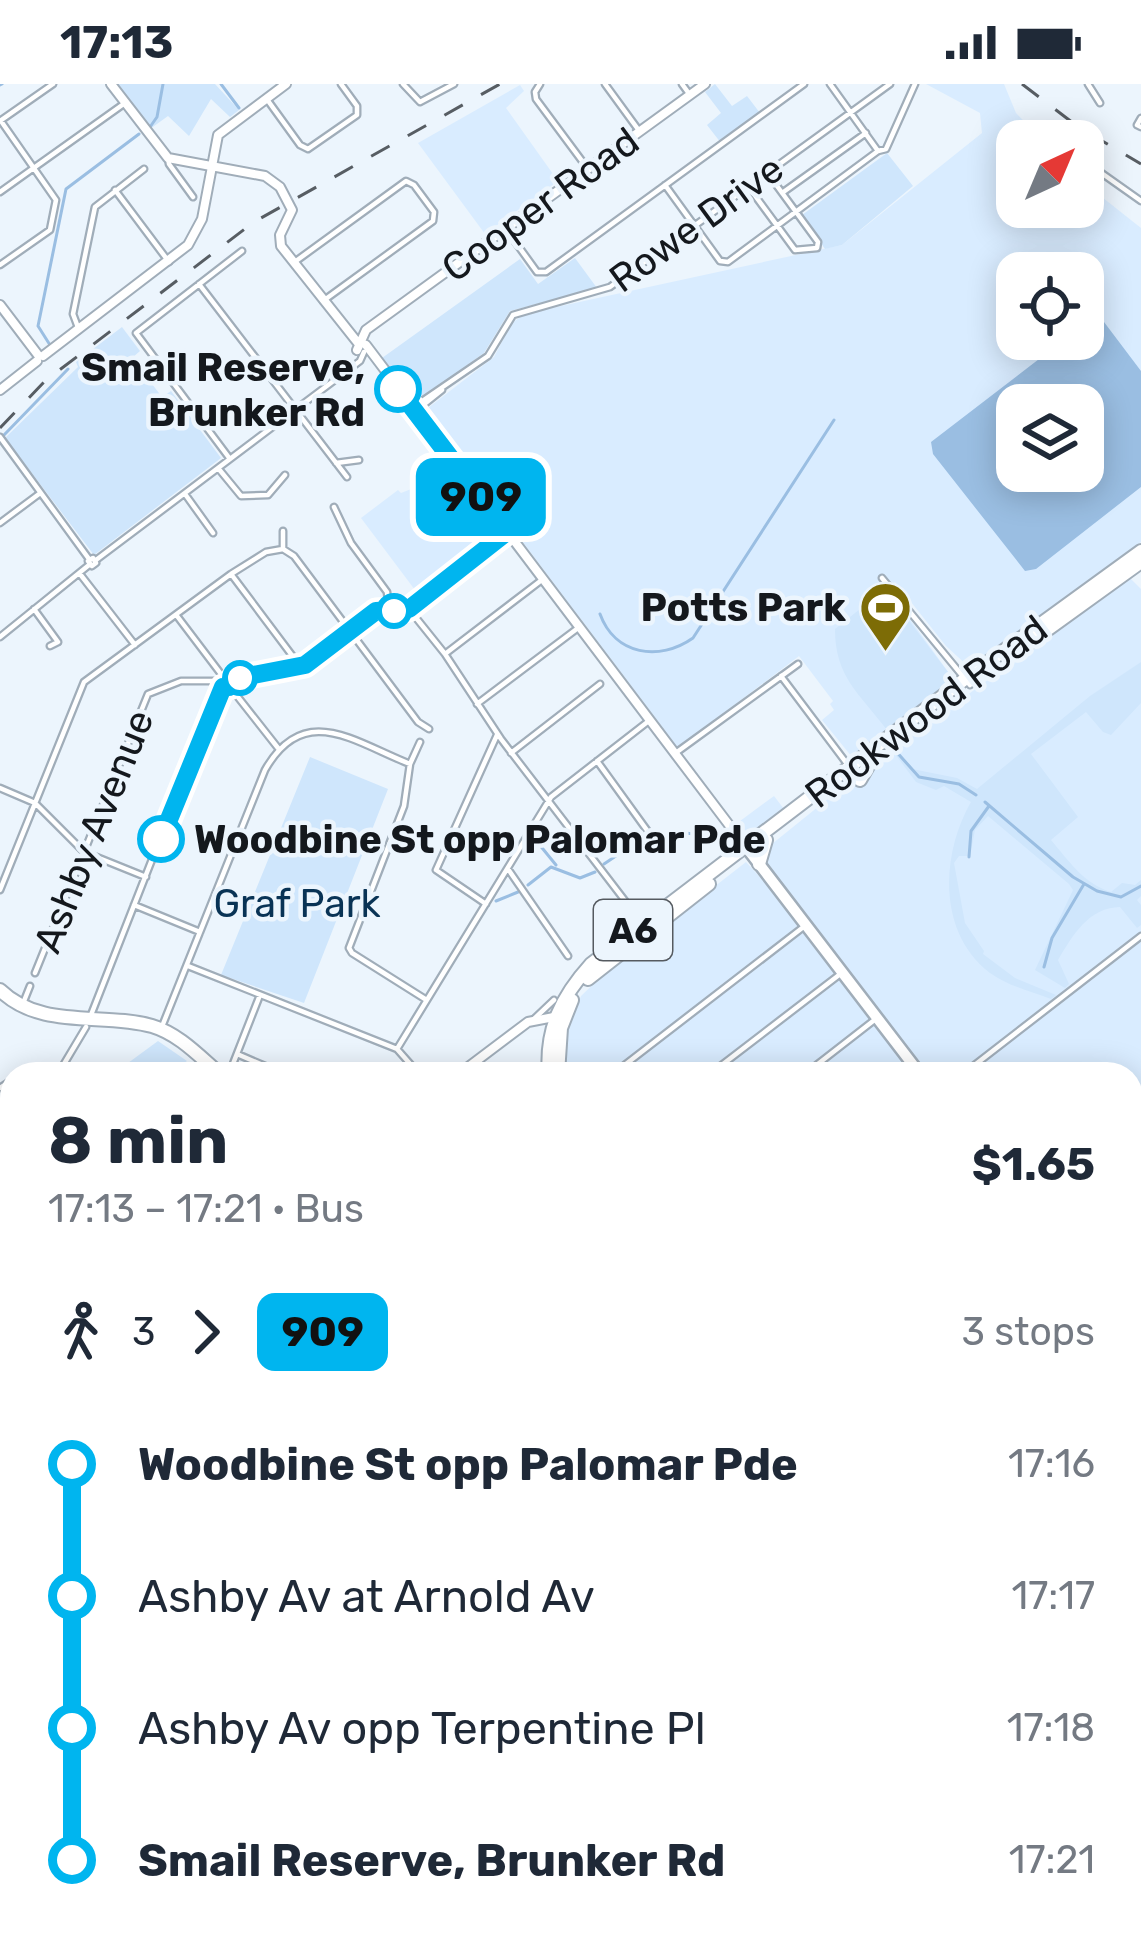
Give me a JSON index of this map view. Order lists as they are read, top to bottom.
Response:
{
  "streets": {
    "highway": ["Rookwood Road", "A6"],
    "main road": ["Cooper Road"],
    "street": ["Rowe Drive", "Ashby Avenue"]
  },
  "crossings": [
    ["Rookwood Road", "A6"]
  ],
  "parks": ["Graf Park"],
  "places": {
    "other": ["Smail Reserve, Brunker Rd", "Woodbine St opp Palomar Pde"],
    "sports": ["Potts Park"]
  },
  "lines": ["bus line 909"],
  "north": "top right",
  "page": {
    "status": "17:13",
    "on_map": "909",
    "heading": ["8 min", "17:13 – 17:21 · Bus", "$1.65"],
    "legs": ["3", "909", "3 stops"],
    "list": [
      {
        "name": "Woodbine St opp Palomar Pde",
        "value": "17:16"
      },
      {
        "name": "Ashby Av at Arnold Av",
        "value": "17:17"
      },
      {
        "name": "Ashby Av opp Terpentine Pl",
        "value": "17:18"
      },
      {
        "name": "Smail Reserve, Brunker Rd",
        "value": "17:21"
      }
    ]
  }
}
